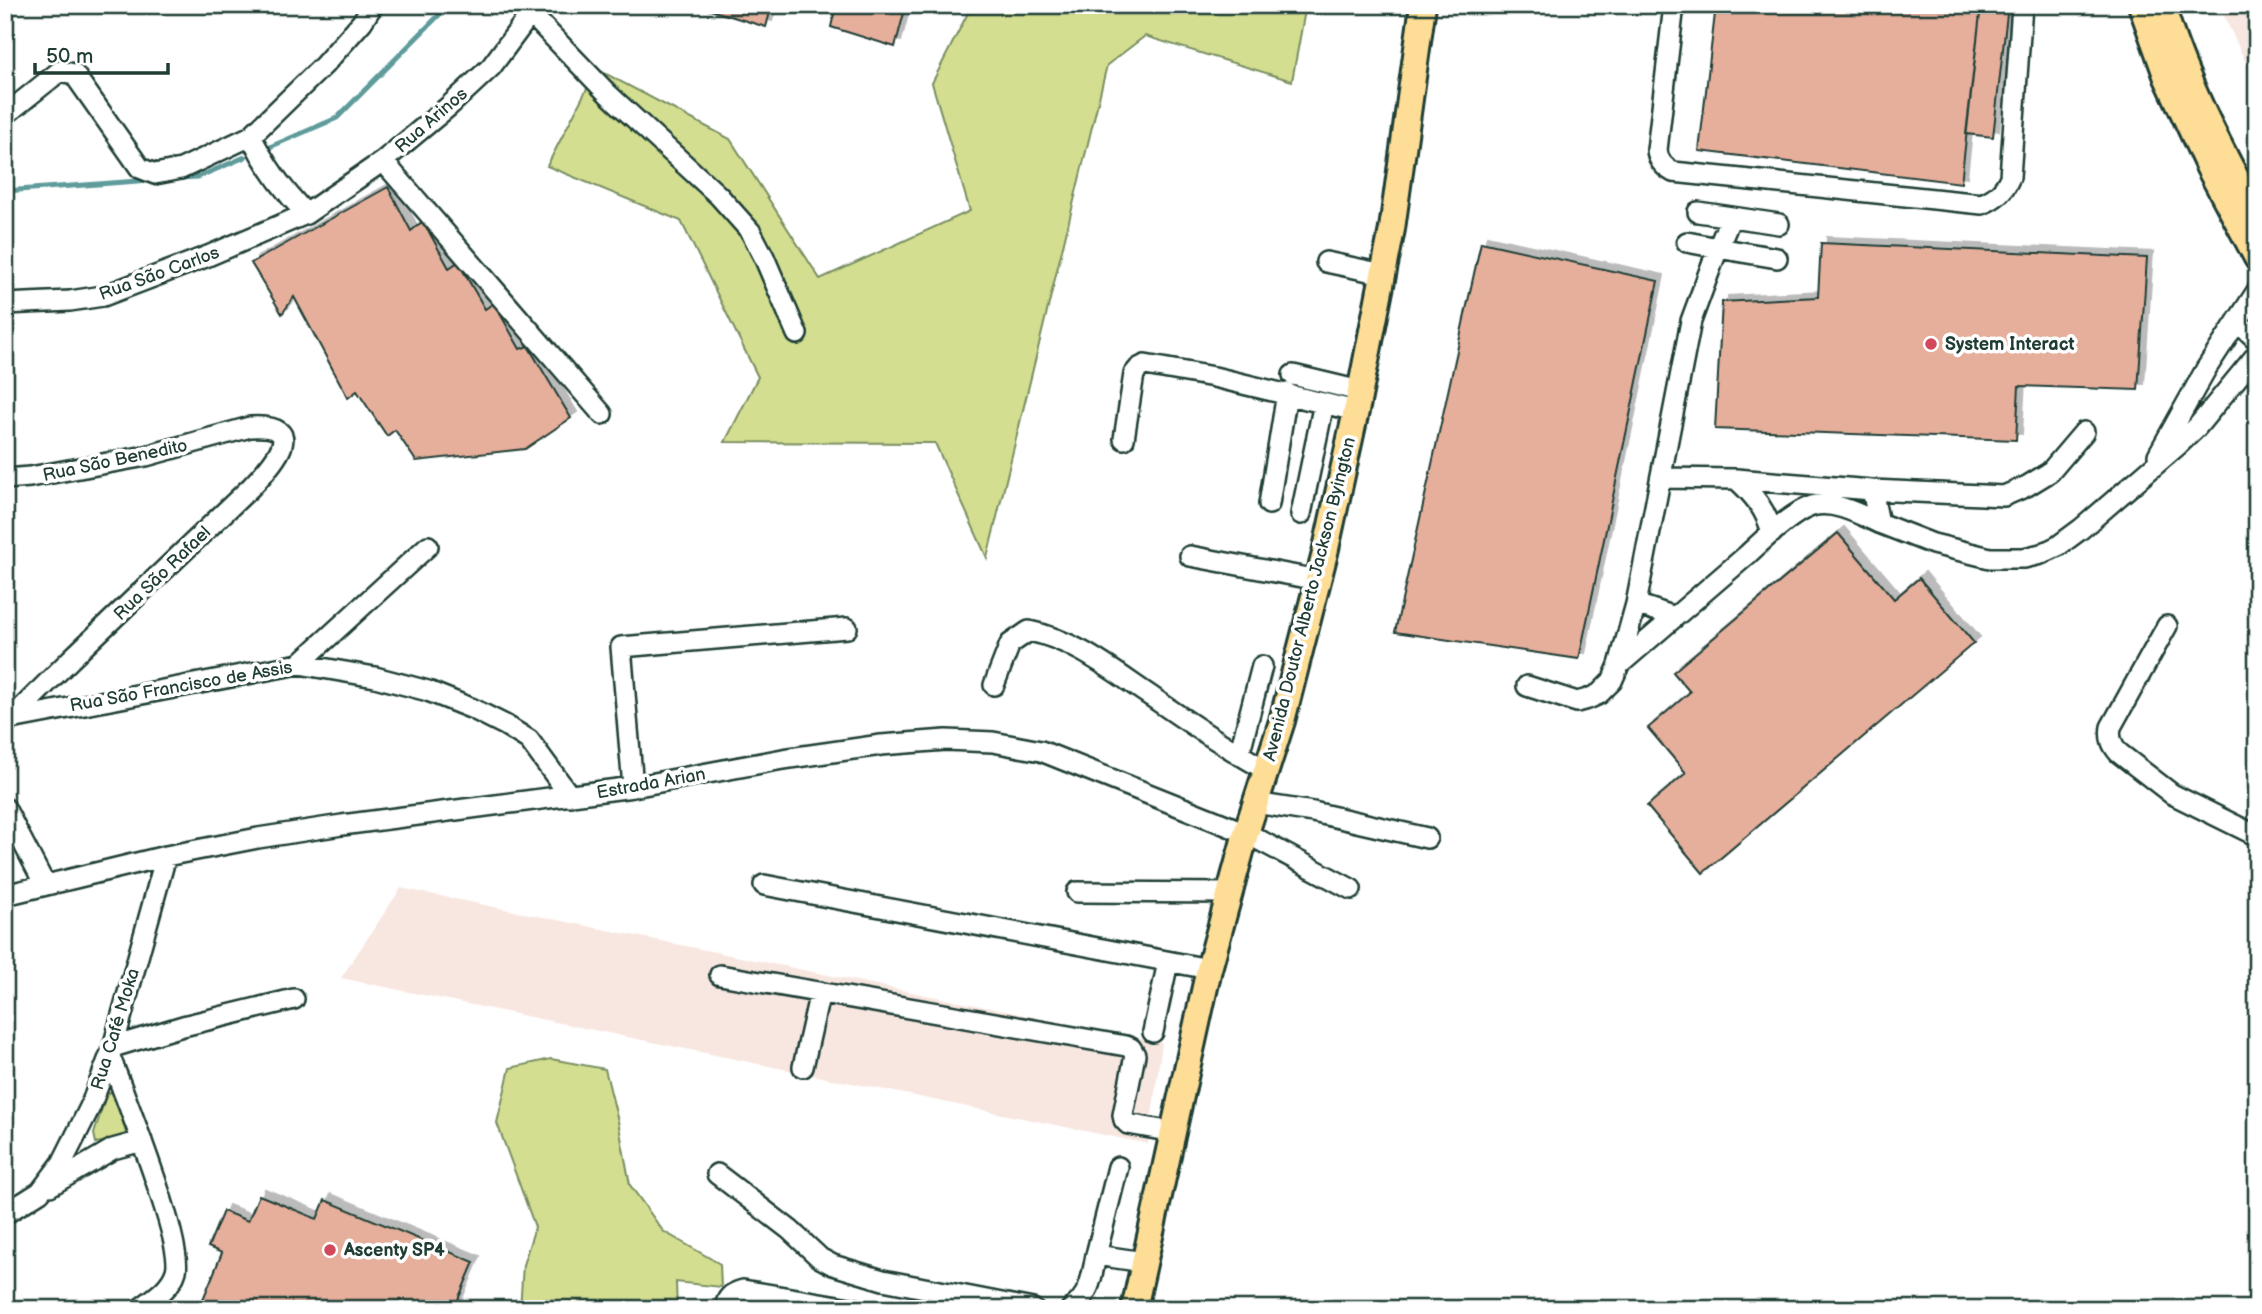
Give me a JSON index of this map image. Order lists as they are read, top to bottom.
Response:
{
  "streets": {
    "main road": ["Avenida Doutor Alberto Jackson Byington"],
    "street": [
      "Rua Arinos",
      "Rua São Carlos",
      "Rua São Benedito",
      "Rua São Rafael",
      "Rua São Francisco de Assis",
      "Estrada Arian",
      "Rua Café Moka"
    ]
  },
  "crossings": [
    ["Rua Arinos", "Rua São Carlos"],
    ["Rua São Benedito", "Rua São Rafael"],
    ["Rua São Rafael", "Rua São Francisco de Assis"],
    ["Avenida Doutor Alberto Jackson Byington", "Estrada Arian"],
    ["Rua São Francisco de Assis", "Estrada Arian"],
    ["Estrada Arian", "Rua Café Moka"]
  ],
  "places": ["System Interact", "Ascenty SP4"],
  "scale_bar": "50 m"
}
